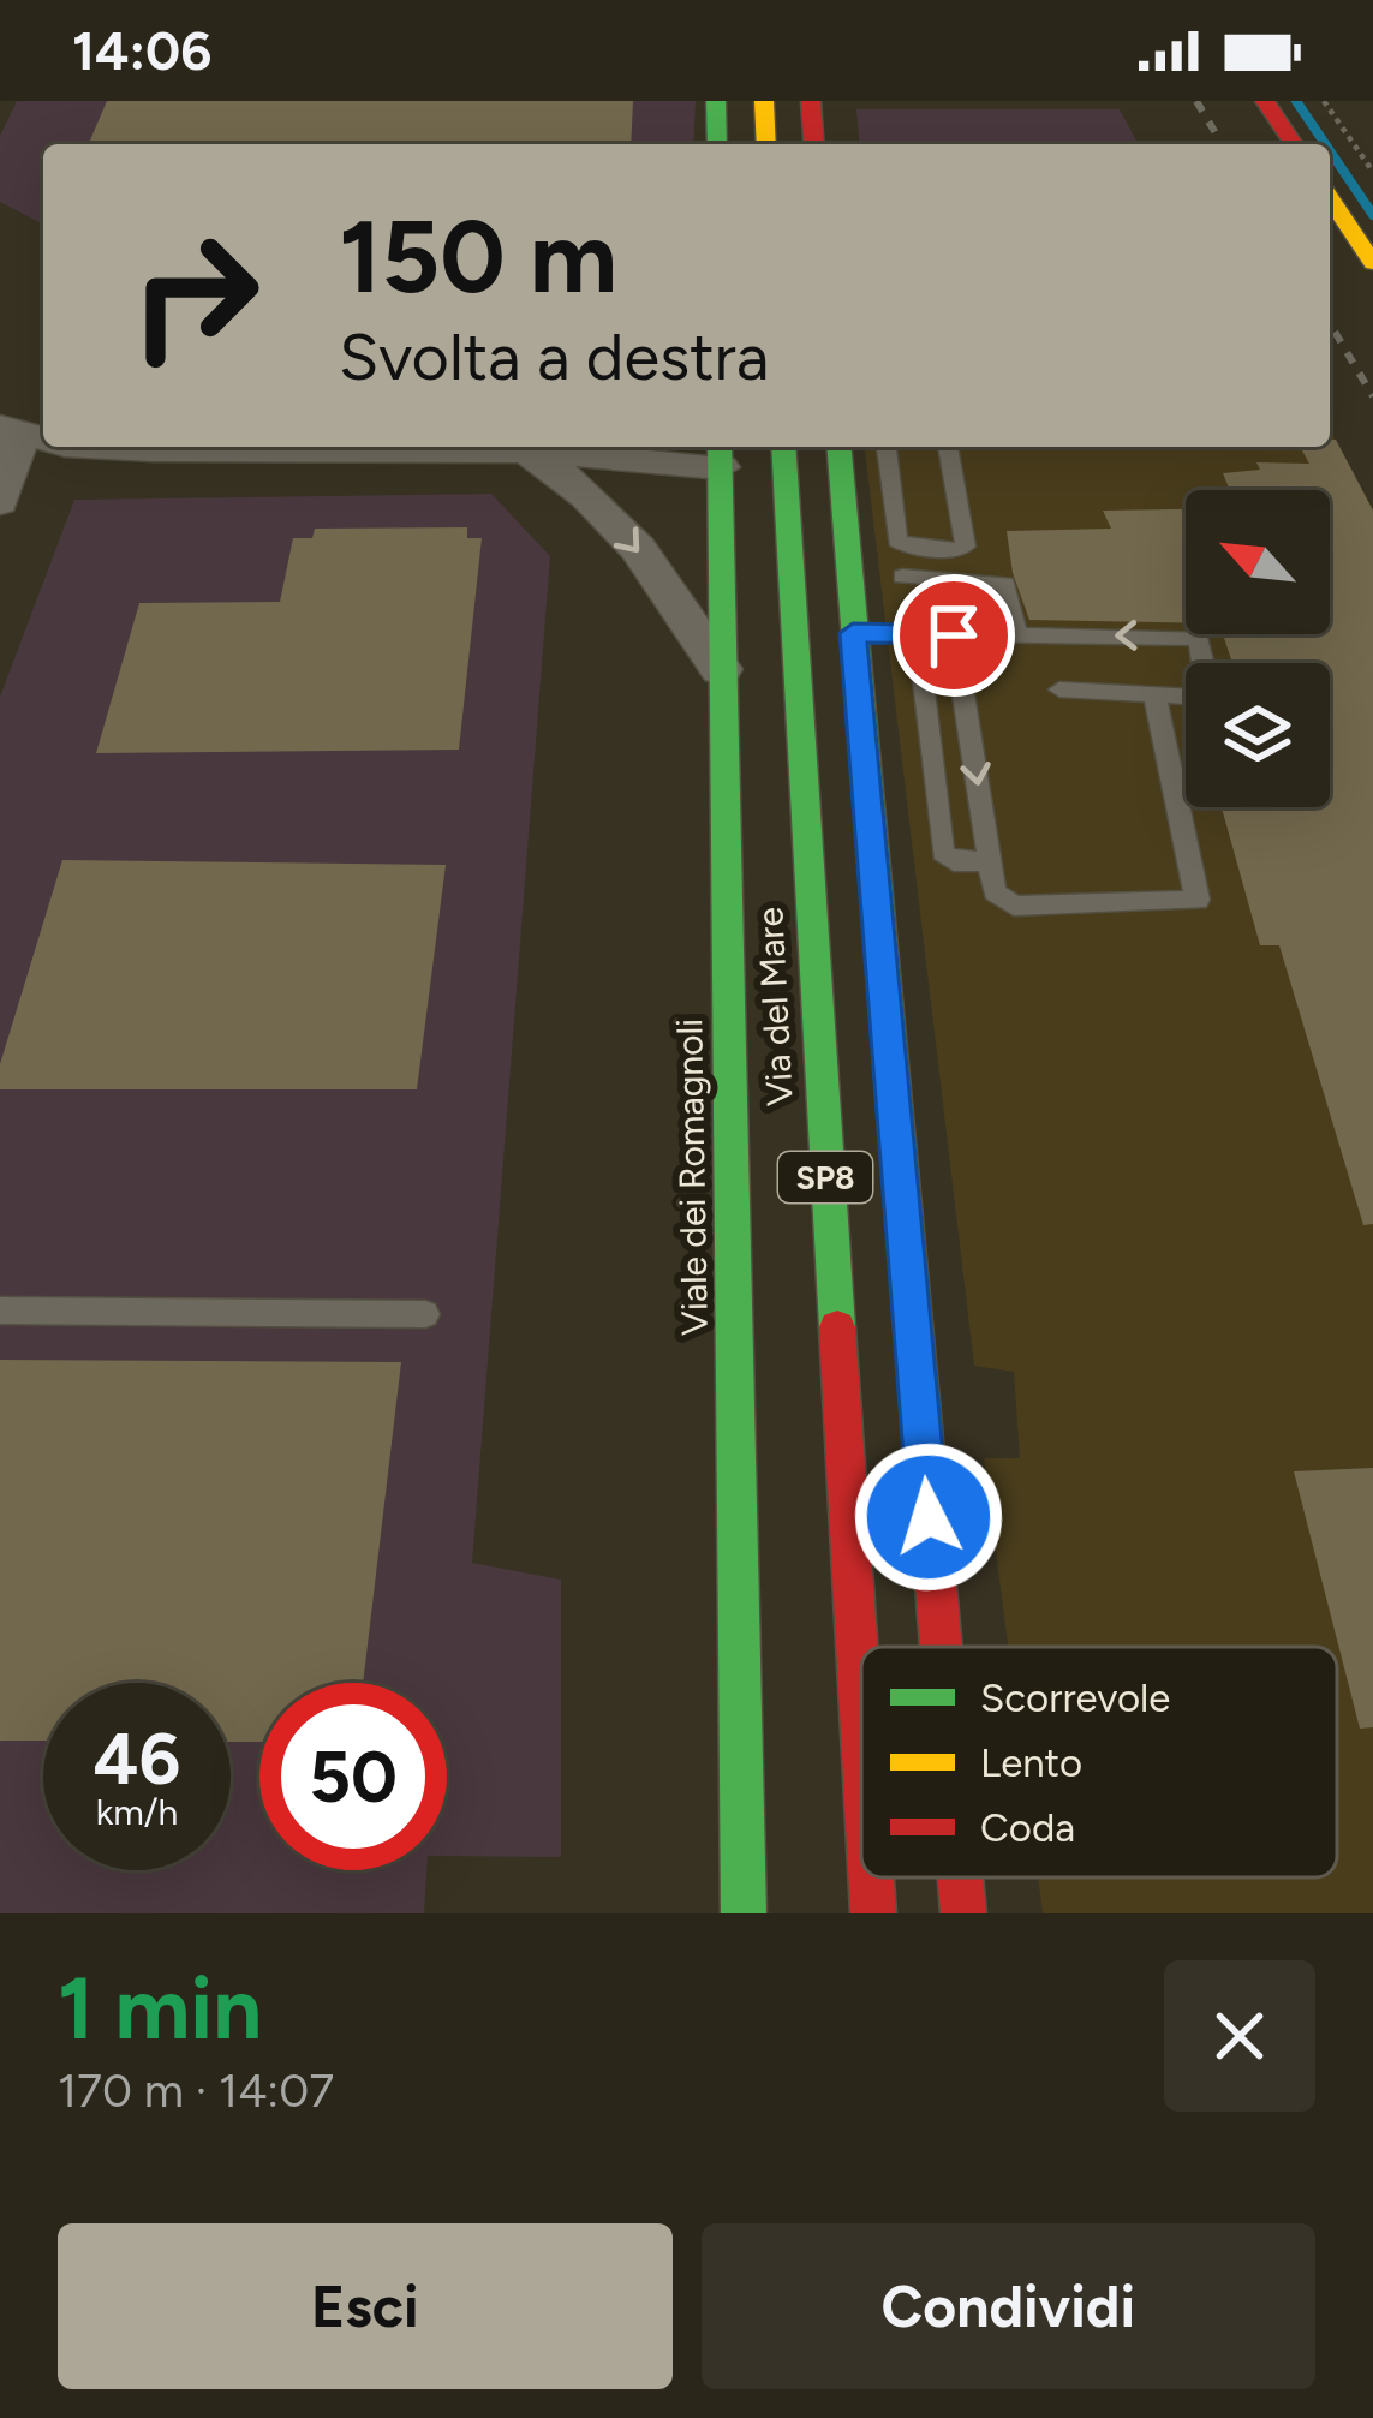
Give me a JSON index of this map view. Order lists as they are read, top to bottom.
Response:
{
  "streets": {
    "main road": ["Via del Mare", "Viale dei Romagnoli", "SP8"]
  },
  "legend": ["Scorrevole", "Lento", "Coda"],
  "north": "top left",
  "page": {
    "status": "14:06",
    "turn": ["150 m", "Svolta a destra"],
    "speed": "46 km/h",
    "limit": "50",
    "heading": ["1 min", "170 m · 14:07"],
    "buttons": ["Esci", "Condividi"]
  }
}
